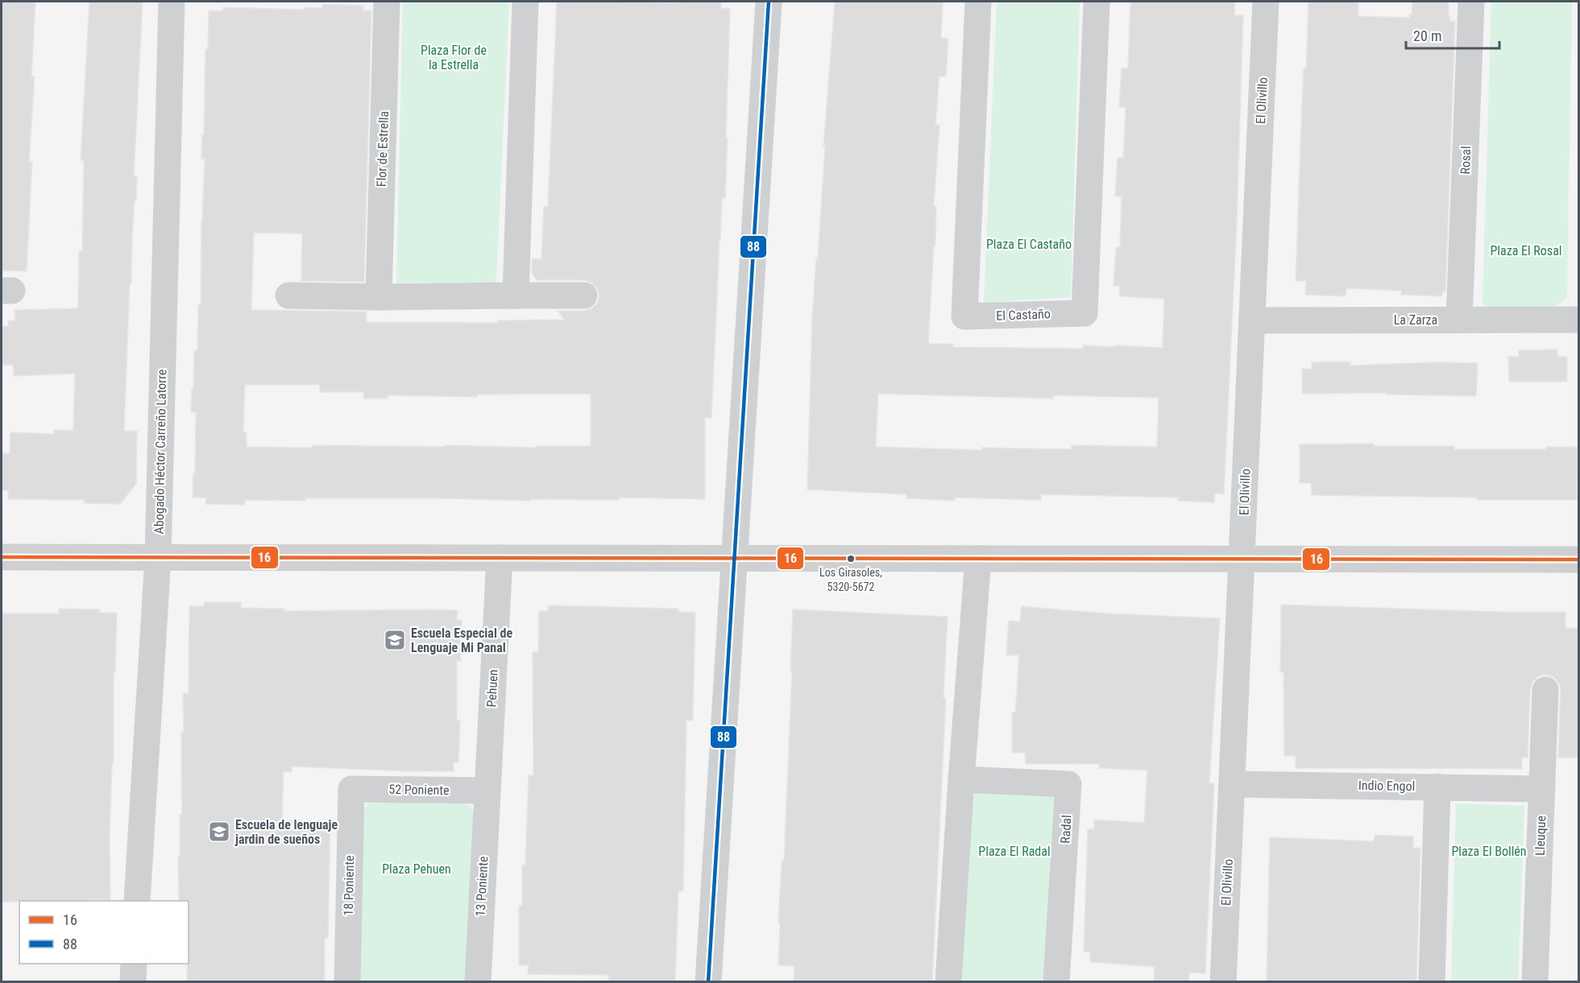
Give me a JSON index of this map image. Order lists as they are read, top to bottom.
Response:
{
  "streets": {
    "street": [
      "El Olivillo",
      "Flor de Estrella",
      "Rosal",
      "El Castaño",
      "La Zarza",
      "Abogado Héctor Carreño Latorre",
      "Pehuen",
      "Indio Engol",
      "52 Poniente",
      "Radal",
      "Lleuque",
      "18 Poniente",
      "13 Poniente"
    ]
  },
  "crossings": [
    ["El Olivillo", "La Zarza"],
    ["El Olivillo", "Indio Engol"],
    ["Rosal", "La Zarza"],
    ["Pehuen", "52 Poniente"],
    ["Pehuen", "13 Poniente"],
    ["Indio Engol", "Lleuque"],
    ["52 Poniente", "18 Poniente"],
    ["52 Poniente", "13 Poniente"]
  ],
  "parks": [
    "Plaza Flor de la Estrella",
    "Plaza El Castaño",
    "Plaza El Rosal",
    "Plaza El Radal",
    "Plaza El Bollén",
    "Plaza Pehuen"
  ],
  "places": {
    "other": ["Los Girasoles, 5320-5672"],
    "school or university": ["Escuela Especial de Lenguaje Mi Panal", "Escuela de lenguaje jardin de sueños"]
  },
  "lines": ["transit line 88", "transit line 16"],
  "legend": ["16", "88"],
  "scale_bar": "20 m"
}
